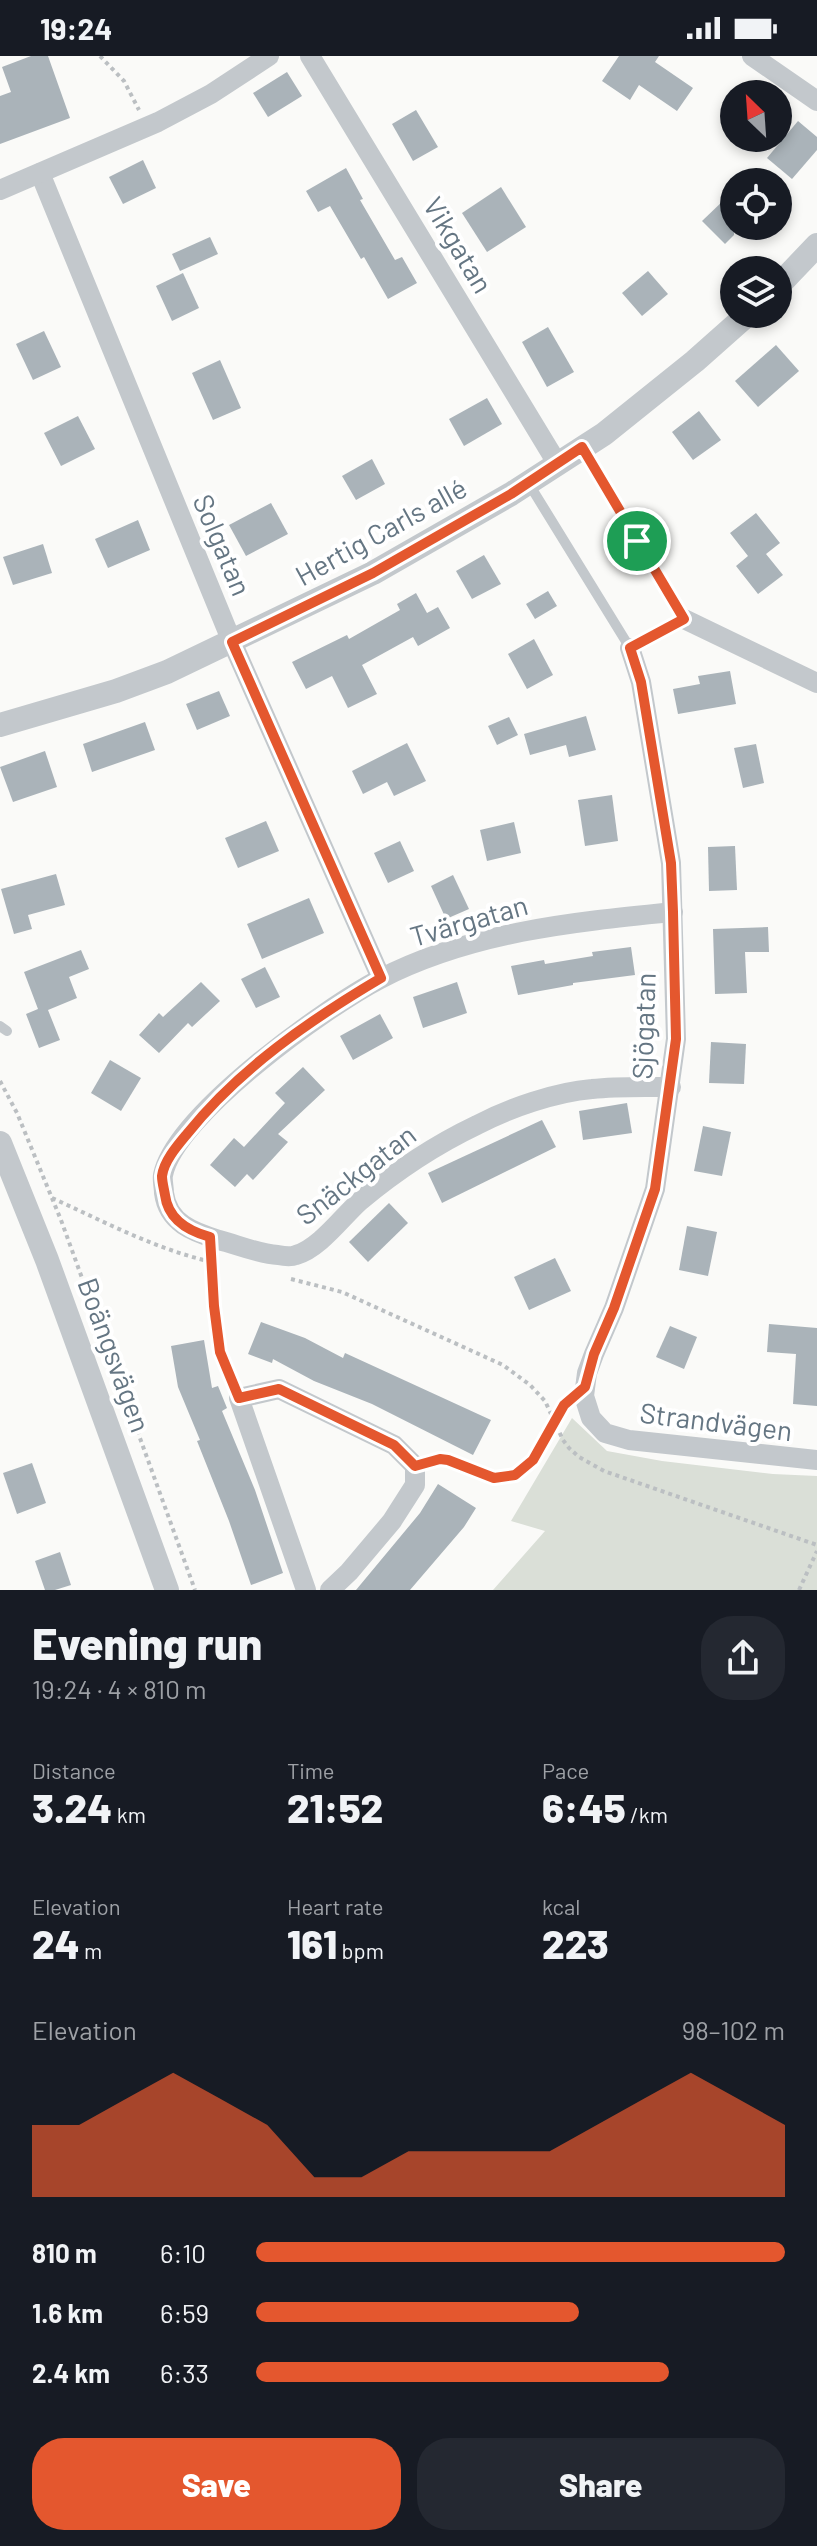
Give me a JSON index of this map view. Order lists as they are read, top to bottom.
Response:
{
  "streets": {
    "street": [
      "Vikgatan",
      "Hertig Carls allé",
      "Solgatan",
      "Tvärgatan",
      "Sjögatan",
      "Snäckgatan",
      "Boängsvägen",
      "Strandvägen"
    ]
  },
  "crossings": [
    ["Vikgatan", "Hertig Carls allé"],
    ["Hertig Carls allé", "Solgatan"],
    ["Solgatan", "Tvärgatan"],
    ["Tvärgatan", "Sjögatan"],
    ["Tvärgatan", "Snäckgatan"],
    ["Sjögatan", "Snäckgatan"],
    ["Sjögatan", "Strandvägen"]
  ],
  "north": "top left",
  "page": {
    "status": "19:24",
    "heading": ["Evening run", "19:24 · 4 × 810 m"],
    "stats": [
      ["Distance", "3.24 km"],
      ["Time", "21:52"],
      ["Pace", "6:45 /km"],
      ["Elevation", "24 m"],
      ["Heart rate", "161 bpm"],
      ["kcal", "223"]
    ],
    "chart": ["Elevation", "98–102 m"],
    "list": [
      {
        "name": "810 m",
        "note": "6:10"
      },
      {
        "name": "1.6 km",
        "note": "6:59"
      },
      {
        "name": "2.4 km",
        "note": "6:33"
      }
    ],
    "buttons": ["Save", "Share"]
  }
}
